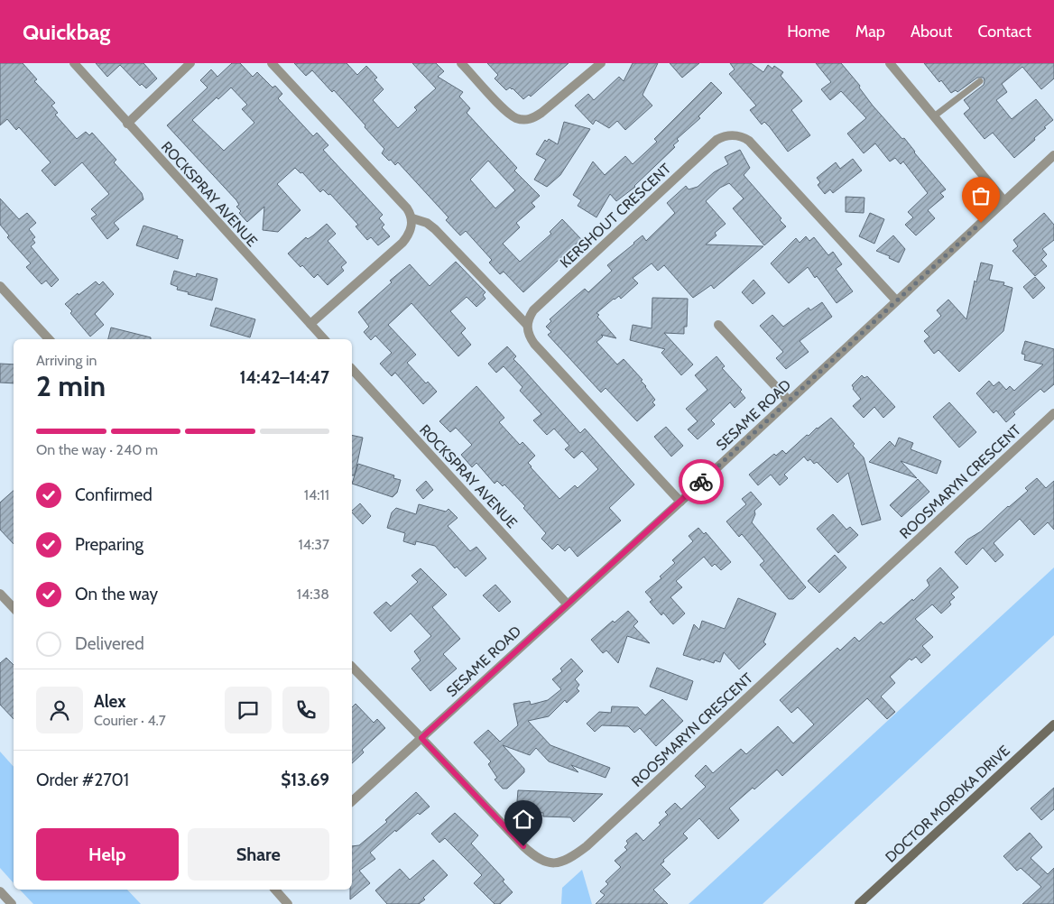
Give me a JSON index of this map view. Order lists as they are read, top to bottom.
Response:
{
  "streets": {
    "main road": ["DOCTOR MOROKA DRIVE"],
    "street": [
      "ROCKSPRAY AVENUE",
      "KERSHOUT CRESCENT",
      "SESAME ROAD",
      "ROOSMARYN CRESCENT"
    ]
  },
  "crossings": [
    ["ROCKSPRAY AVENUE", "SESAME ROAD"],
    ["KERSHOUT CRESCENT", "SESAME ROAD"],
    ["SESAME ROAD", "ROOSMARYN CRESCENT"]
  ],
  "page": {
    "header": "Quickbag",
    "nav": [
      "Home",
      "Map",
      "About",
      "Contact"
    ],
    "heading": ["2 min", "Arriving in", "14:42–14:47"],
    "panel": [
      "Alex",
      "Courier · 4.7",
      "Order #2701",
      "$13.69"
    ],
    "bar": "On the way · 240 m",
    "list": [
      ["Confirmed", "14:11"],
      ["Preparing", "14:37"],
      ["On the way", "14:38"],
      "Delivered"
    ],
    "buttons": ["Help", "Share"]
  }
}
